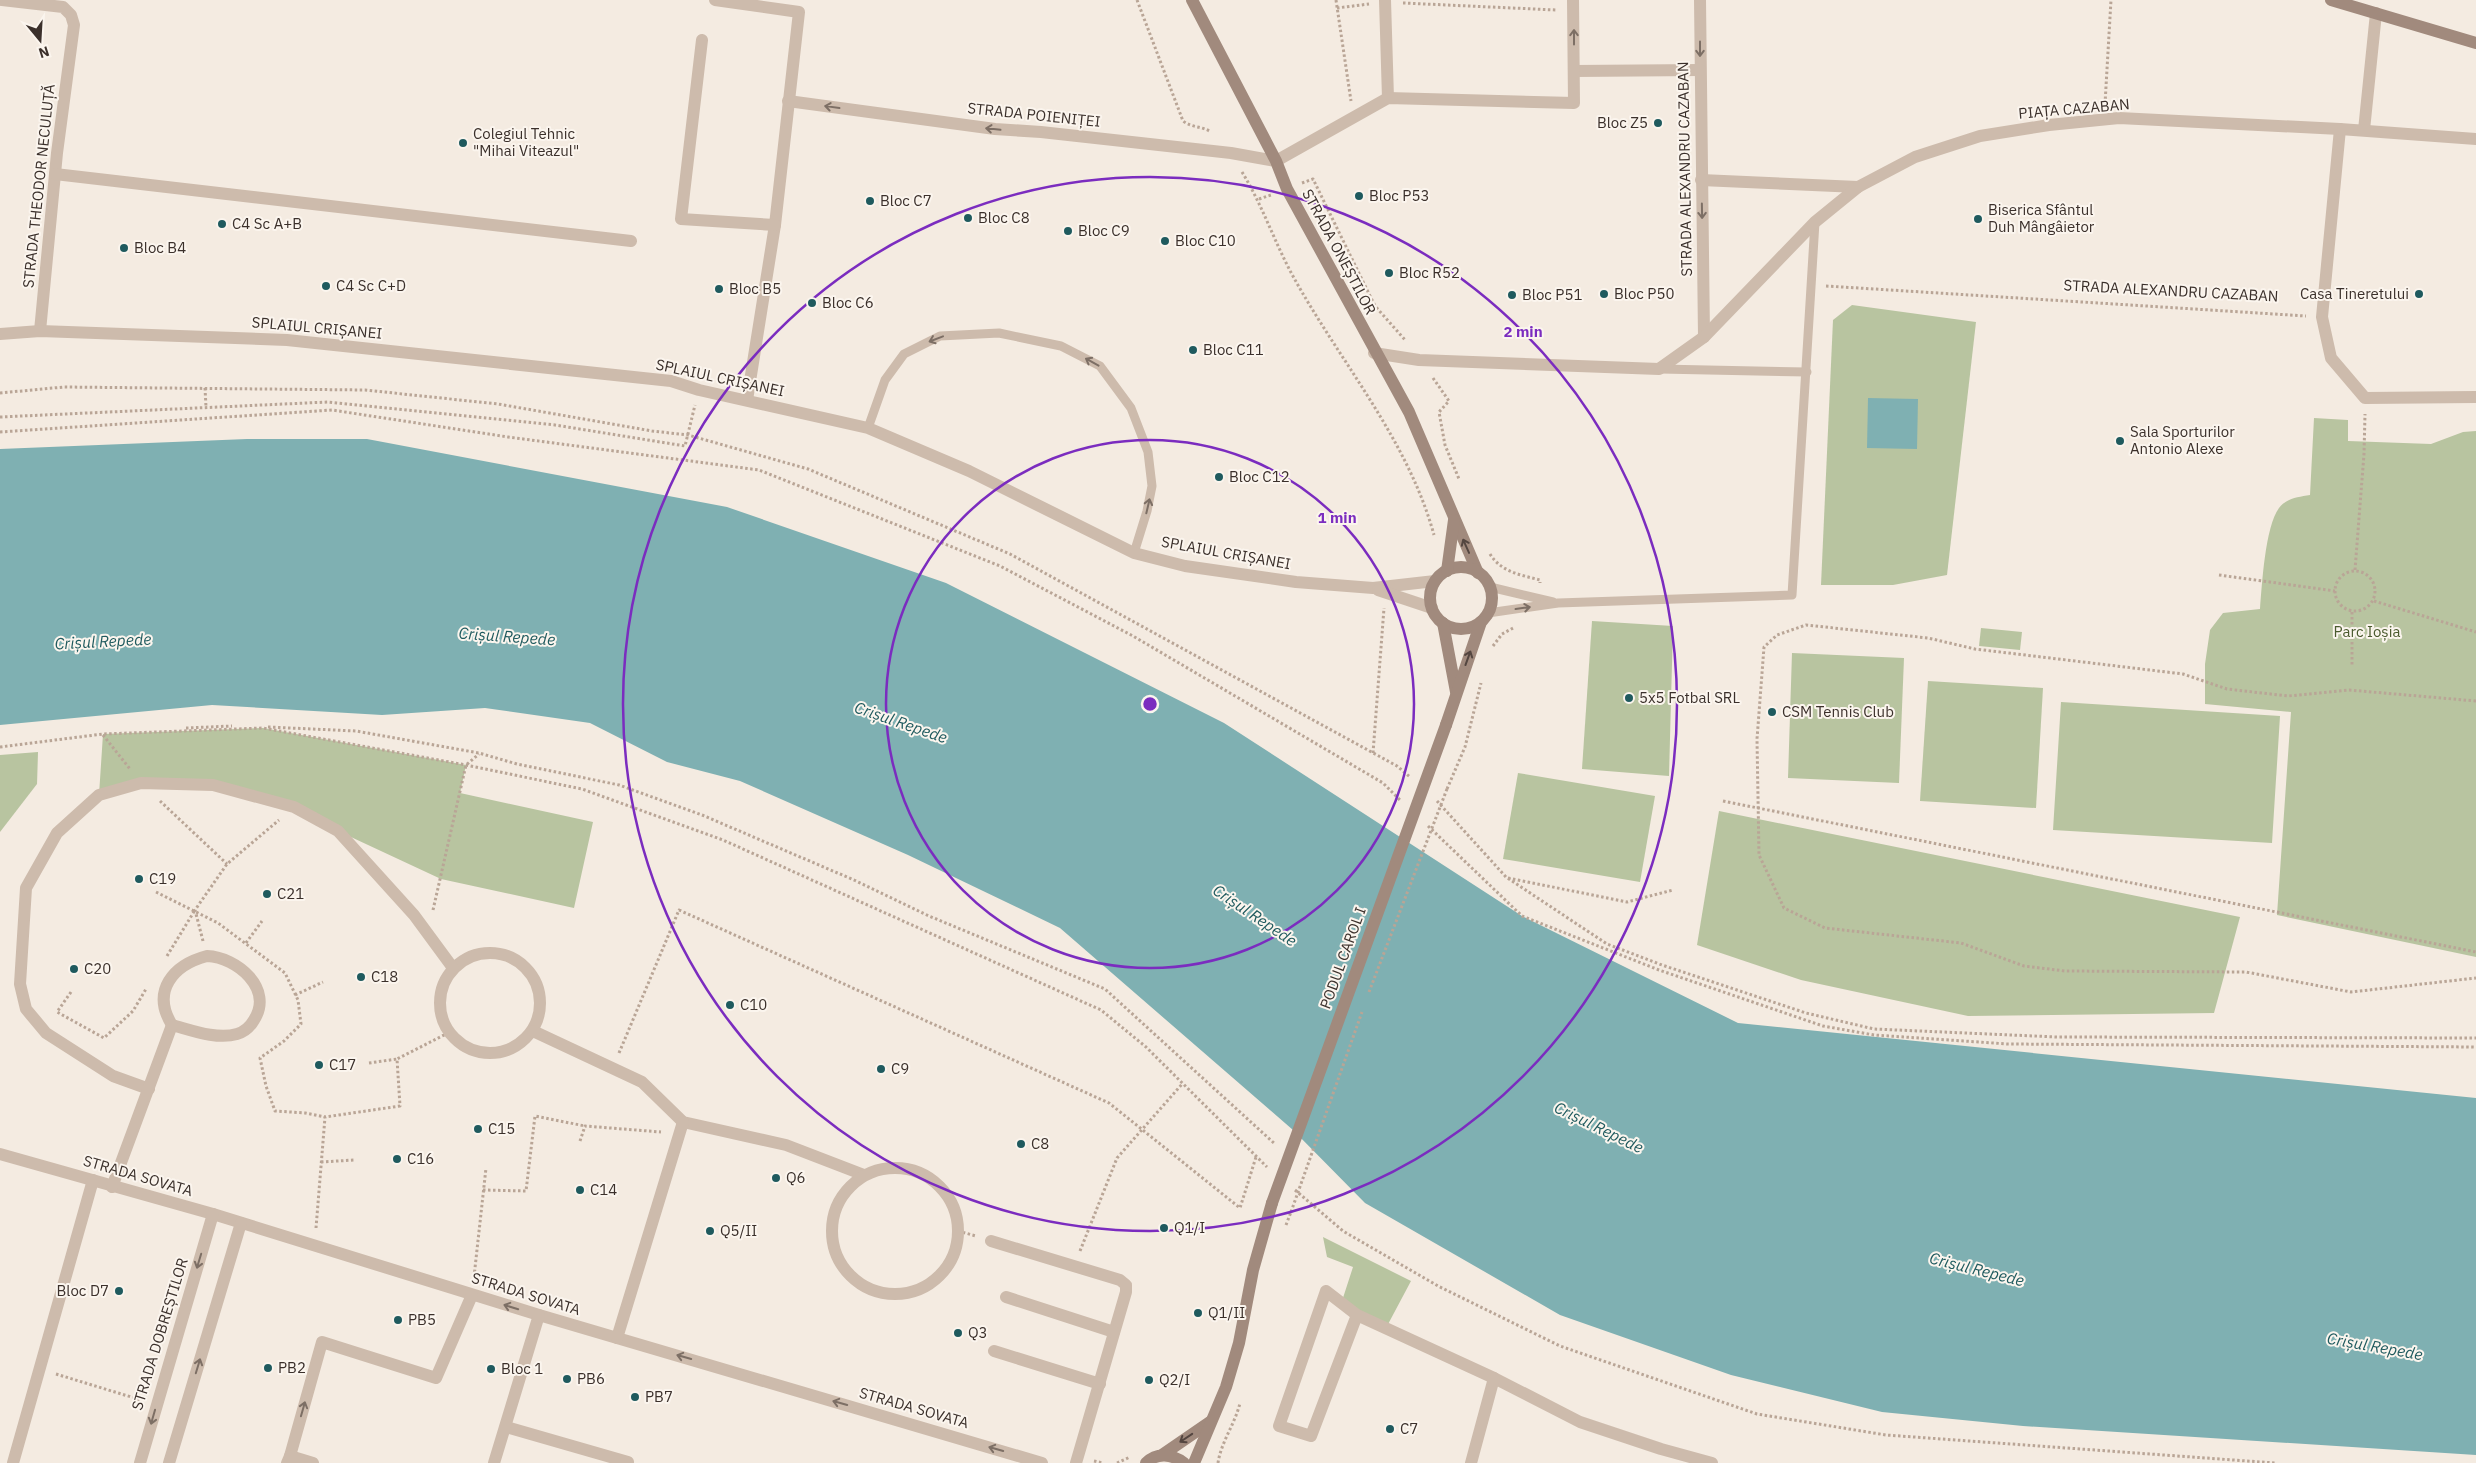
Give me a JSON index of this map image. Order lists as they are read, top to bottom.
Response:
{
  "streets": {
    "street": [
      "PIAȚA CAZABAN",
      "STRADA POIENIȚEI",
      "STRADA ALEXANDRU CAZABAN",
      "STRADA THEODOR NECULUȚĂ",
      "STRADA ONEȘTILOR",
      "SPLAIUL CRIȘANEI",
      "PODUL CAROL I",
      "STRADA SOVATA",
      "STRADA DOBREȘTILOR"
    ]
  },
  "crossings": [
    ["STRADA POIENIȚEI", "STRADA ONEȘTILOR"],
    ["STRADA THEODOR NECULUȚĂ", "SPLAIUL CRIȘANEI"],
    ["STRADA ONEȘTILOR", "SPLAIUL CRIȘANEI"],
    ["STRADA ONEȘTILOR", "PODUL CAROL I"],
    ["SPLAIUL CRIȘANEI", "PODUL CAROL I"],
    ["STRADA SOVATA", "STRADA DOBREȘTILOR"]
  ],
  "one_way": ["STRADA POIENIȚEI", "STRADA SOVATA"],
  "water": ["Crișul Repede"],
  "parks": ["Parc Ioșia"],
  "places": [
    "Bloc Z5",
    "Colegiul Tehnic \"Mihai Viteazul\"",
    "Bloc P53",
    "Bloc C7",
    "Bloc C8",
    "Biserica Sfântul Duh Mângâietor",
    "C4 Sc A+B",
    "Bloc C9",
    "Bloc C10",
    "Bloc B4",
    "Bloc R52",
    "C4 Sc C+D",
    "Bloc B5",
    "Bloc P50",
    "Casa Tineretului",
    "Bloc P51",
    "Bloc C6",
    "Bloc C11",
    "Sala Sporturilor Antonio Alexe",
    "Bloc C12",
    "5x5 Fotbal SRL",
    "CSM Tennis Club",
    "C19",
    "C21",
    "C20",
    "C18",
    "C10",
    "C17",
    "C9",
    "C15",
    "C8",
    "C16",
    "Q6",
    "C14",
    "Q1/I",
    "Q5/II",
    "Bloc D7",
    "Q1/II",
    "PB5",
    "Q3",
    "PB2",
    "Bloc 1",
    "PB6",
    "Q2/I",
    "PB7",
    "C7"
  ],
  "north": "bottom",
  "rings": ["2 min", "1 min"]
}
